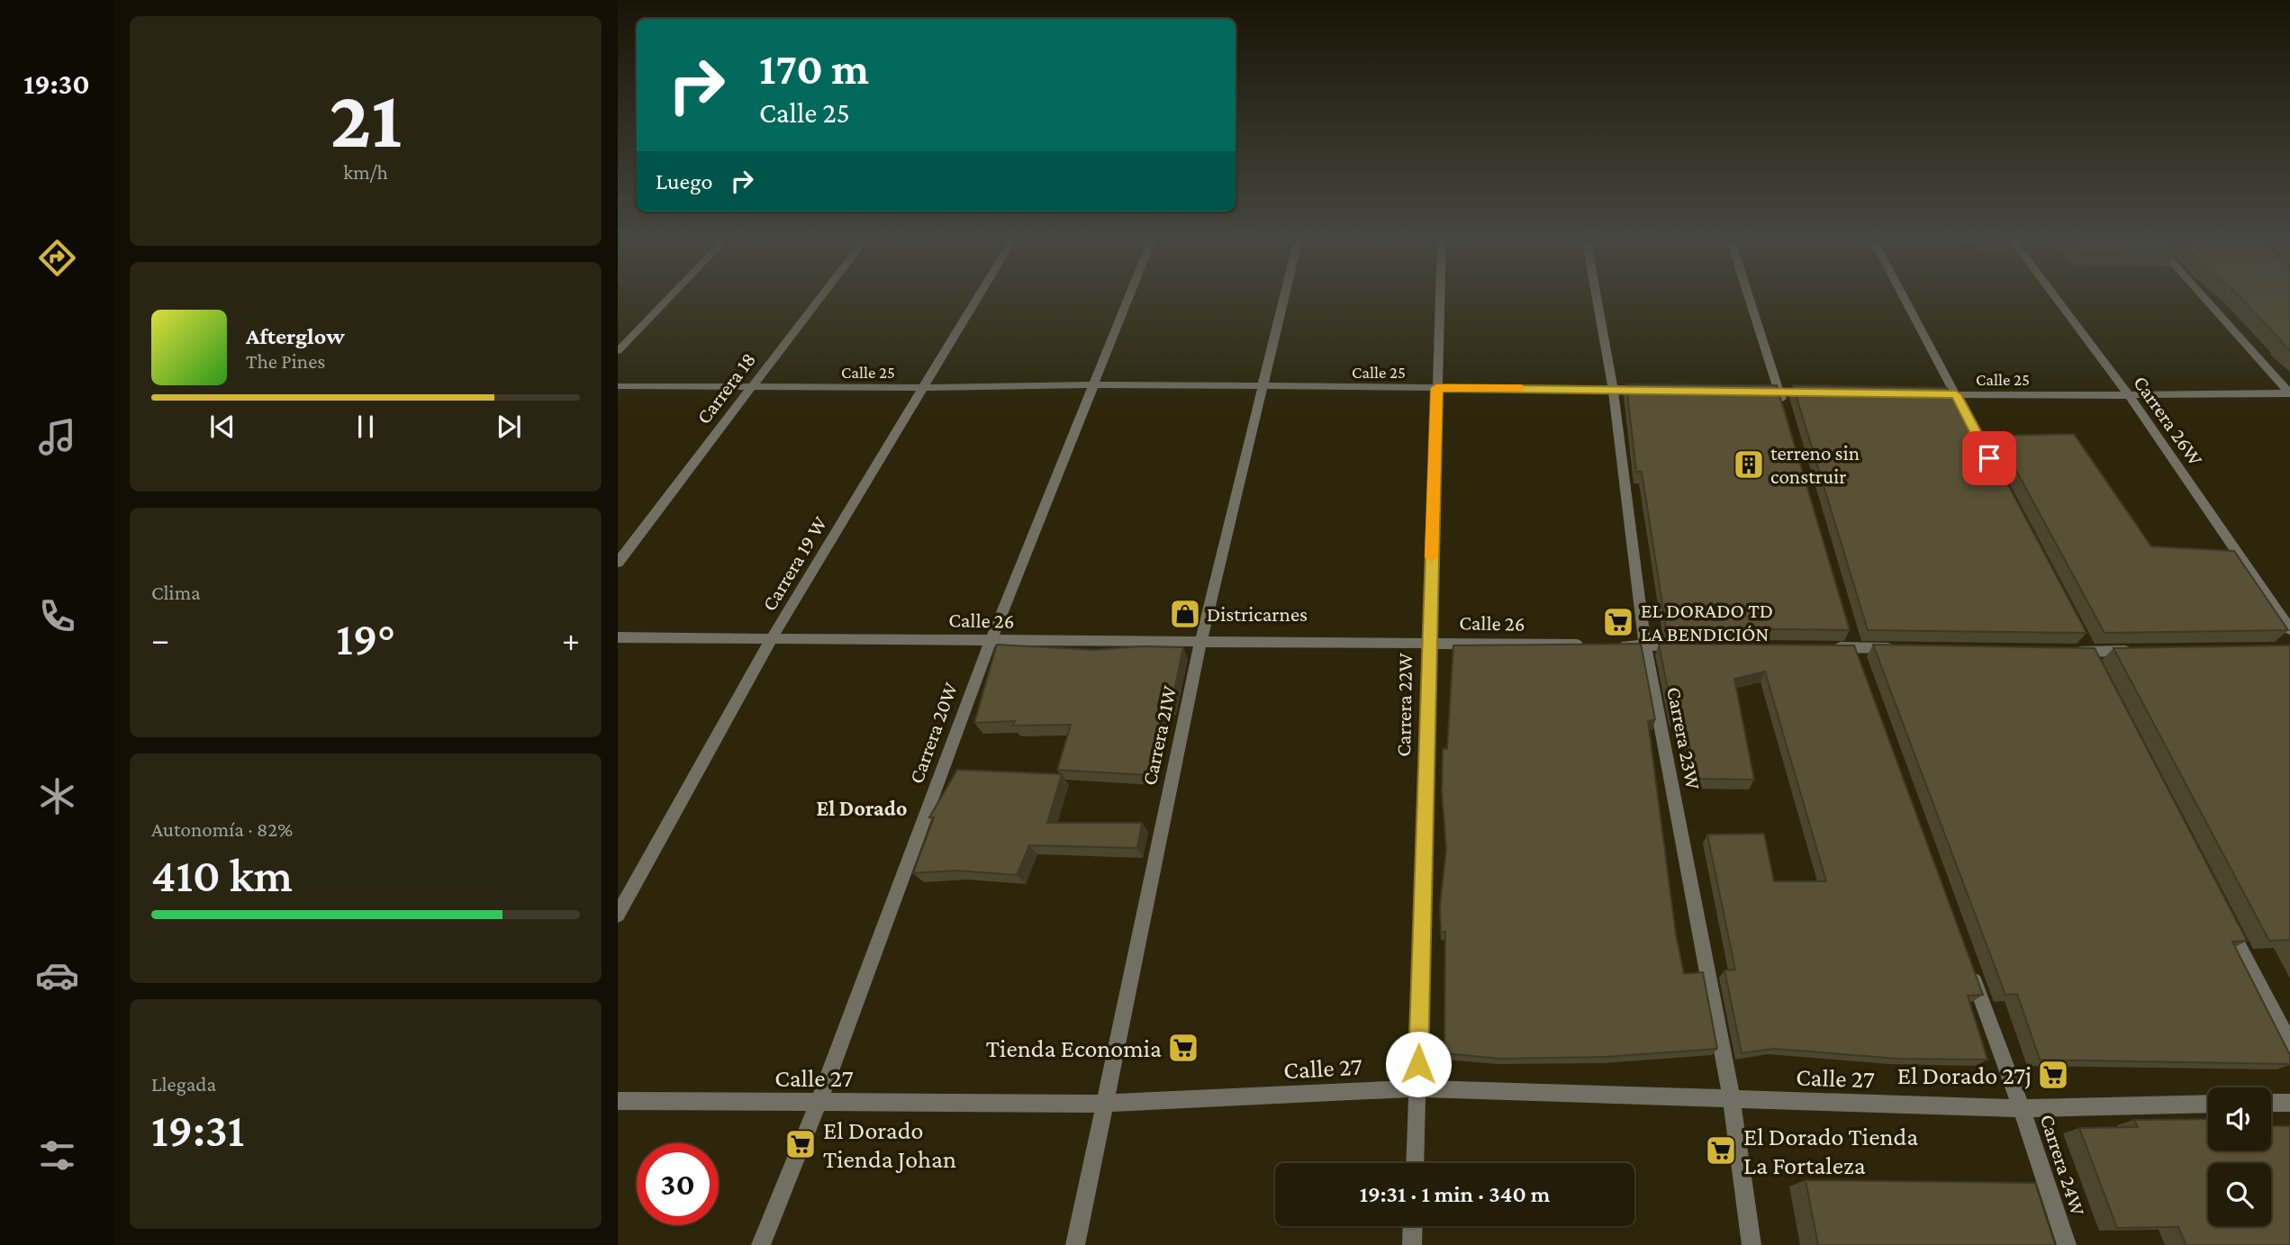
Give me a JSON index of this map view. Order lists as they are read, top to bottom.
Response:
{
  "streets": {
    "street": [
      "Calle 25",
      "Carrera 18",
      "Carrera 26W",
      "Carrera 19 W",
      "Calle 26",
      "Carrera 22W",
      "Carrera 20W",
      "Carrera 21W",
      "Carrera 23W",
      "Calle 27",
      "Carrera 24W"
    ]
  },
  "crossings": [
    ["Calle 25", "Carrera 18"],
    ["Calle 25", "Carrera 26W"],
    ["Calle 25", "Carrera 19 W"],
    ["Calle 25", "Carrera 22W"],
    ["Calle 25", "Carrera 20W"],
    ["Calle 25", "Carrera 21W"],
    ["Calle 25", "Carrera 23W"],
    ["Carrera 19 W", "Calle 26"],
    ["Calle 26", "Carrera 22W"],
    ["Calle 26", "Carrera 20W"],
    ["Calle 26", "Carrera 21W"],
    ["Carrera 22W", "Calle 27"],
    ["Carrera 20W", "Calle 27"],
    ["Carrera 21W", "Calle 27"],
    ["Carrera 23W", "Calle 27"],
    ["Calle 27", "Carrera 24W"]
  ],
  "districts": ["El Dorado"],
  "places": {
    "building": ["terreno sin construir"],
    "shop": ["Districarnes"],
    "supermarket": [
      "EL DORADO TD LA BENDICIÓN",
      "Tienda Economia",
      "El Dorado 27j",
      "El Dorado Tienda Johan",
      "El Dorado Tienda La Fortaleza"
    ]
  },
  "page": {
    "tabs": "19:30",
    "tile": [
      ["21", "km/h"],
      "Clima",
      ["Autonomía · 82%", "410 km"],
      ["Llegada", "19:31"]
    ],
    "turn": ["170 m", "Calle 25"],
    "then": "Luego",
    "song": ["Afterglow", "The Pines"],
    "heat": ["−", "19°", "+"],
    "limit": "30",
    "trip": "19:31 · 1 min · 340 m"
  }
}
